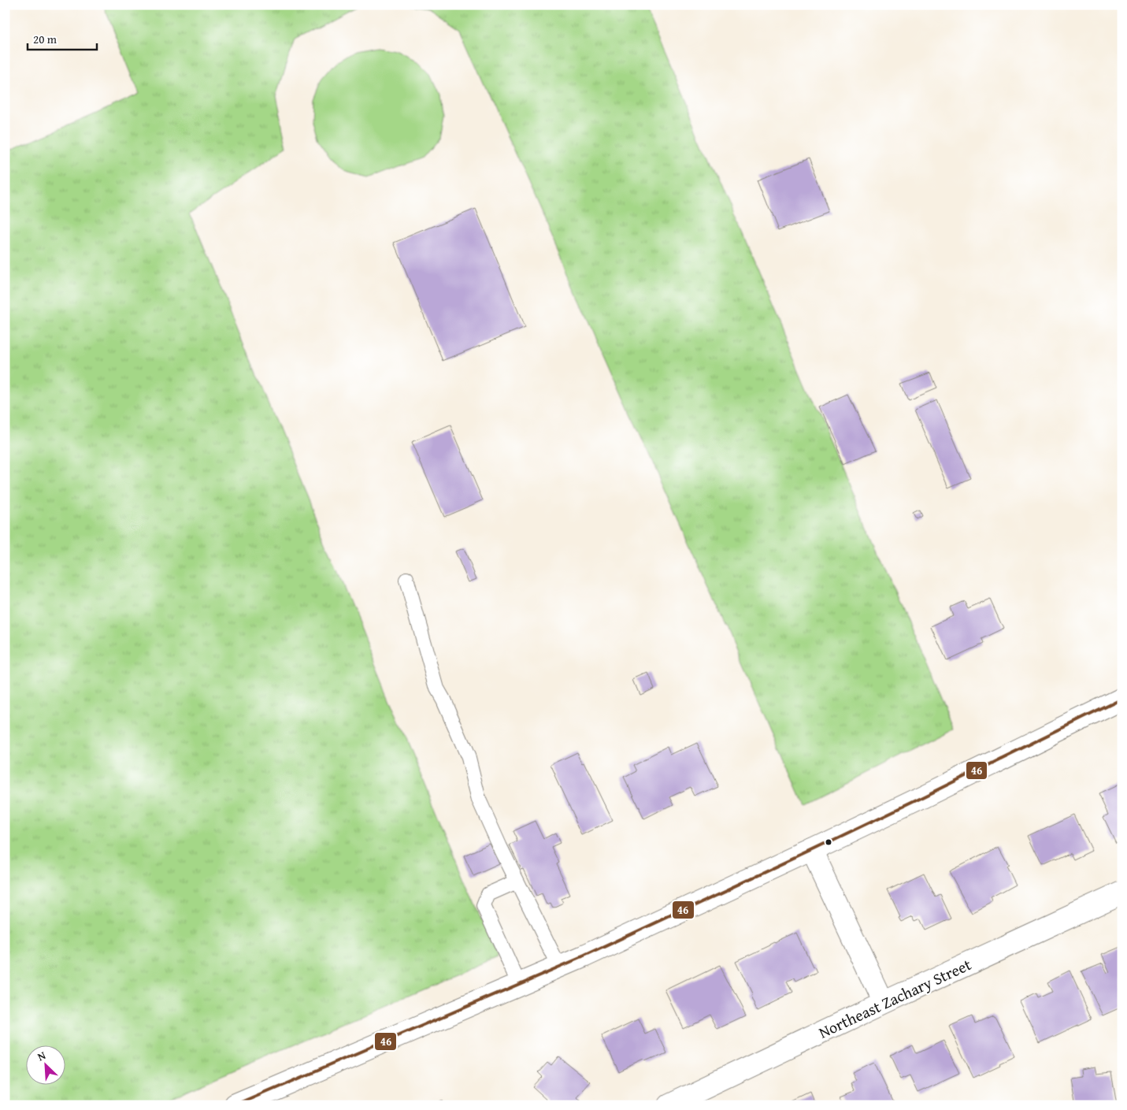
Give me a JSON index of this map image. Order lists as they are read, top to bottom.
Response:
{
  "streets": {
    "main road": ["Northeast Zachary Street"]
  },
  "lines": ["transit line 46"],
  "scale_bar": "20 m",
  "north": "top left"
}
